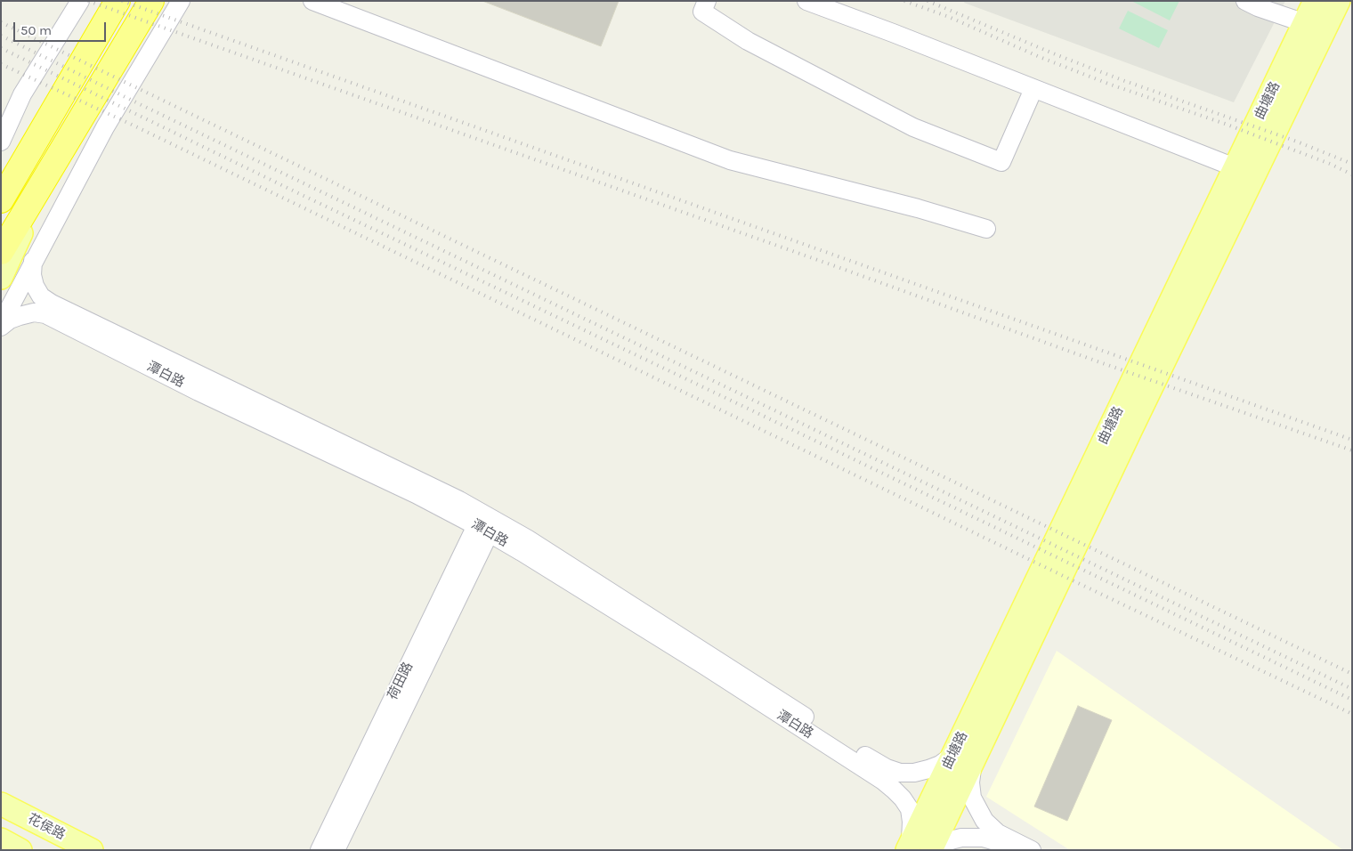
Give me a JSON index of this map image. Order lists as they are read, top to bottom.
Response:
{
  "streets": {
    "main road": ["曲塘路", "花侯路"],
    "street": ["潭白路", "荷田路"]
  },
  "crossings": [
    ["曲塘路", "潭白路"],
    ["潭白路", "荷田路"]
  ],
  "scale_bar": "50 m"
}
